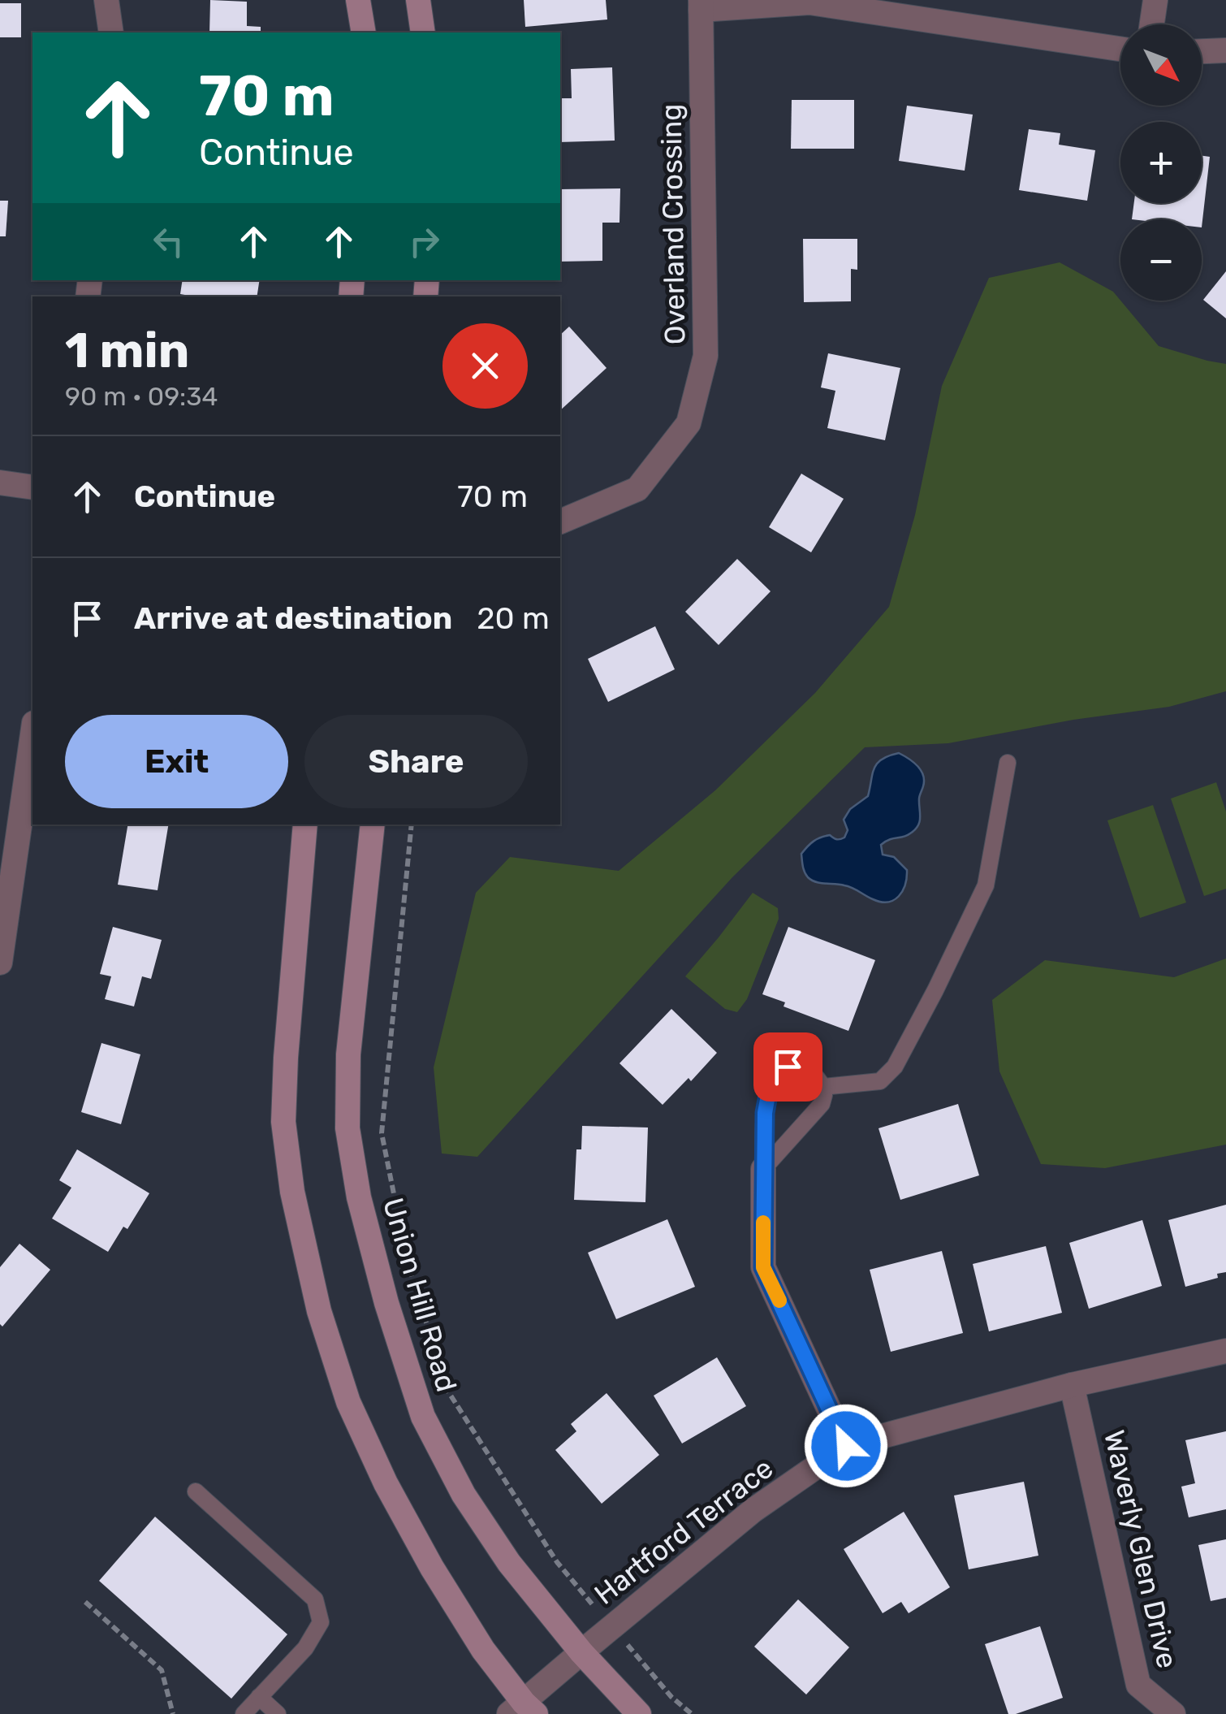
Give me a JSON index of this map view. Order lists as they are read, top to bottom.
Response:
{
  "streets": {
    "street": [
      "Overland Crossing",
      "Union Hill Road",
      "Hartford Terrace",
      "Waverly Glen Drive"
    ]
  },
  "crossings": [
    ["Union Hill Road", "Hartford Terrace"],
    ["Hartford Terrace", "Waverly Glen Drive"]
  ],
  "north": "bottom right",
  "page": {
    "map_buttons": ["+", "−"],
    "turn": ["70 m", "Continue"],
    "heading": ["1 min", "90 m · 09:34"],
    "list": [
      {
        "name": "Continue",
        "value": "70 m"
      },
      {
        "name": "Arrive at destination",
        "value": "20 m"
      }
    ],
    "buttons": ["Exit", "Share"]
  }
}
